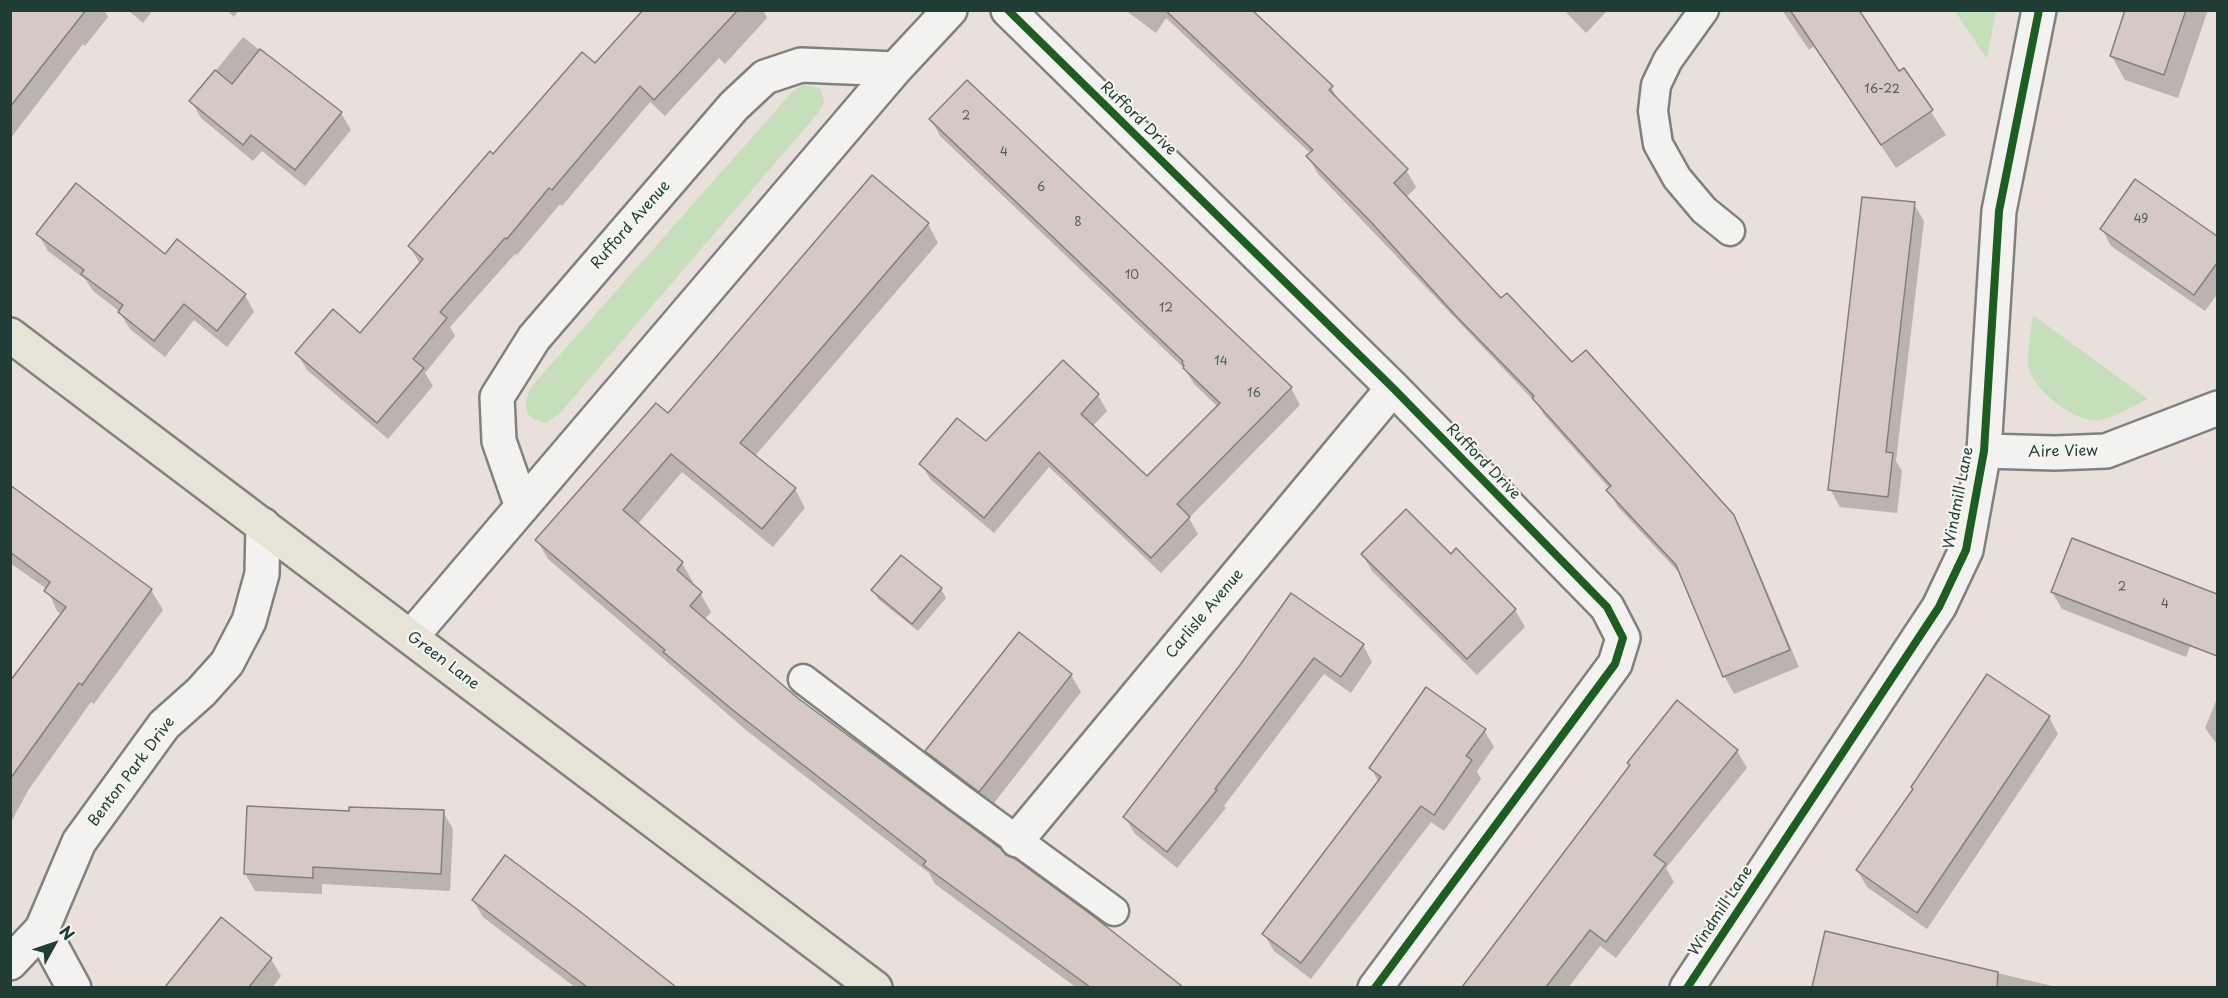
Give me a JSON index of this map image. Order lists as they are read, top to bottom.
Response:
{
  "streets": {
    "highway": ["Green Lane"],
    "street": [
      "Rufford Drive",
      "Rufford Avenue",
      "Aire View",
      "Windmill Lane",
      "Carlisle Avenue",
      "Benton Park Drive"
    ]
  },
  "crossings": [
    ["Rufford Drive", "Carlisle Avenue"],
    ["Aire View", "Windmill Lane"],
    ["Green Lane", "Benton Park Drive"]
  ],
  "house_numbers": [
    "16-22",
    "2",
    "4",
    "6",
    "49",
    "8",
    "10",
    "12",
    "14",
    "16",
    "2",
    "4"
  ],
  "north": "top right"
}
